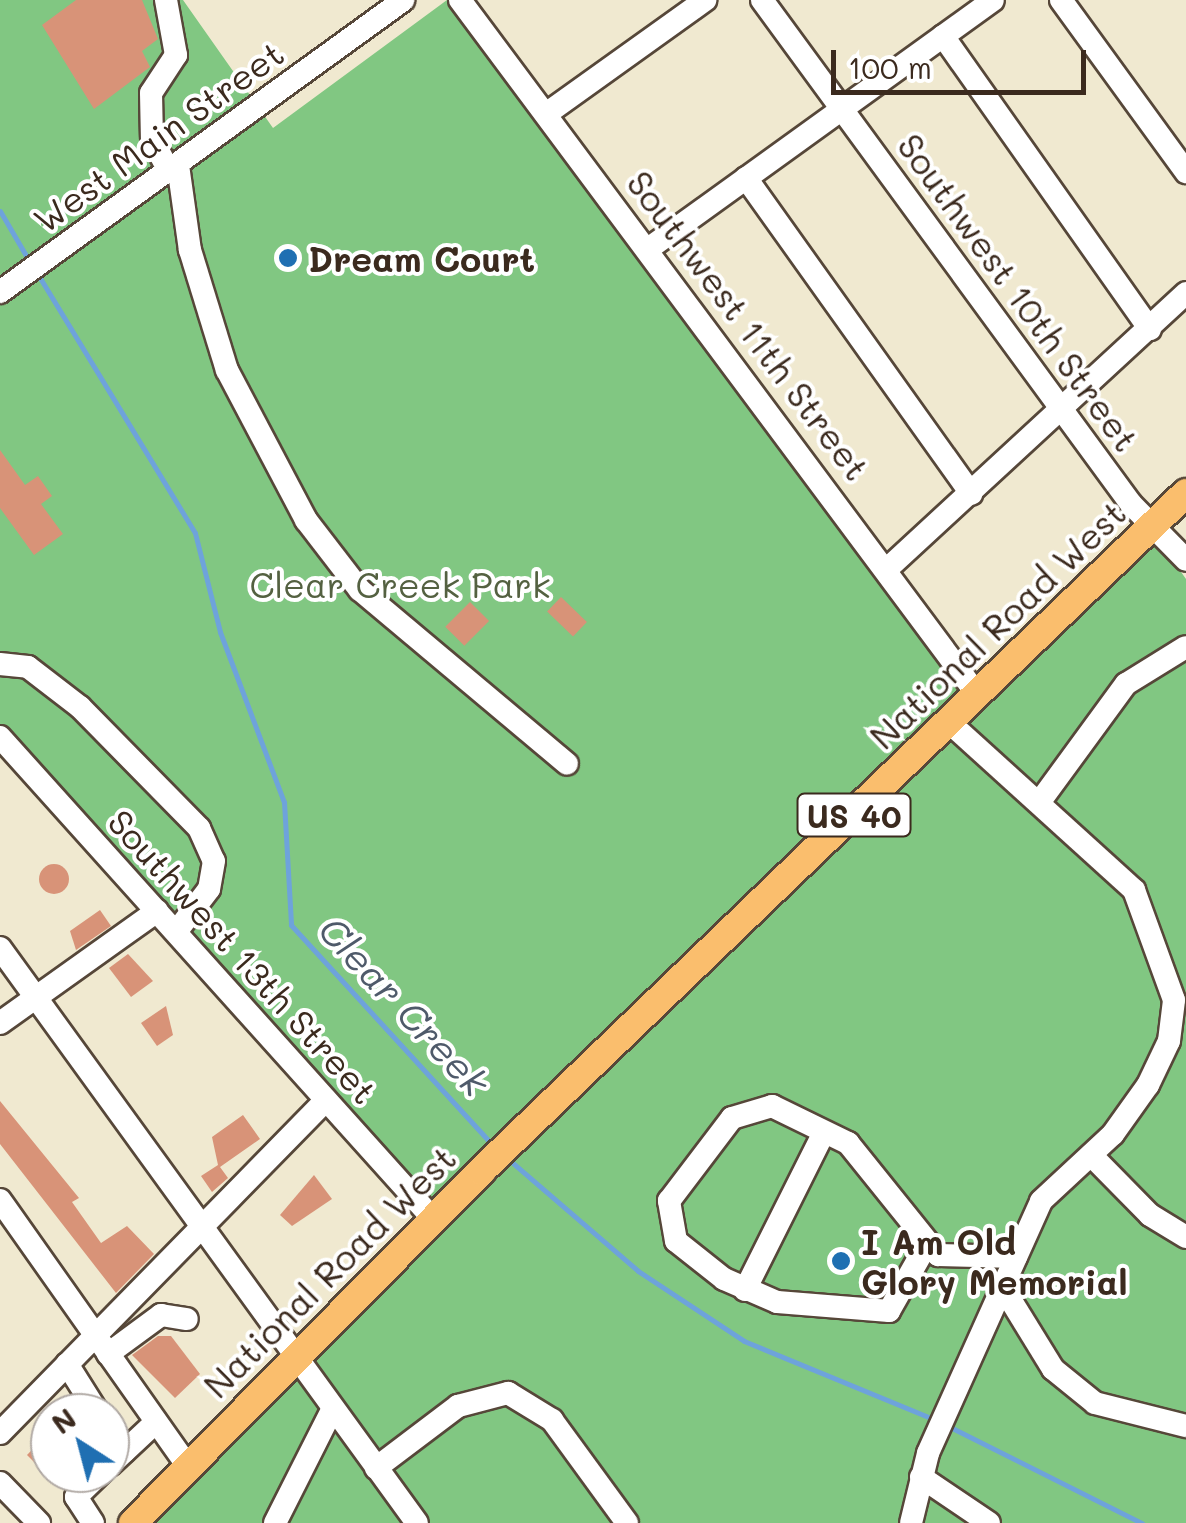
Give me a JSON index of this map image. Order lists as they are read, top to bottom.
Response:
{
  "streets": {
    "main road": ["National Road West", "US 40"],
    "street": [
      "West Main Street",
      "Southwest 10th Street",
      "Southwest 11th Street",
      "Southwest 13th Street"
    ]
  },
  "crossings": [
    ["Southwest 10th Street", "National Road West"],
    ["Southwest 11th Street", "National Road West"],
    ["National Road West", "Southwest 13th Street"]
  ],
  "water": ["Clear Creek"],
  "parks": ["Clear Creek Park"],
  "places": ["Dream Court", "I Am Old Glory Memorial"],
  "scale_bar": "100 m",
  "north": "top left"
}
